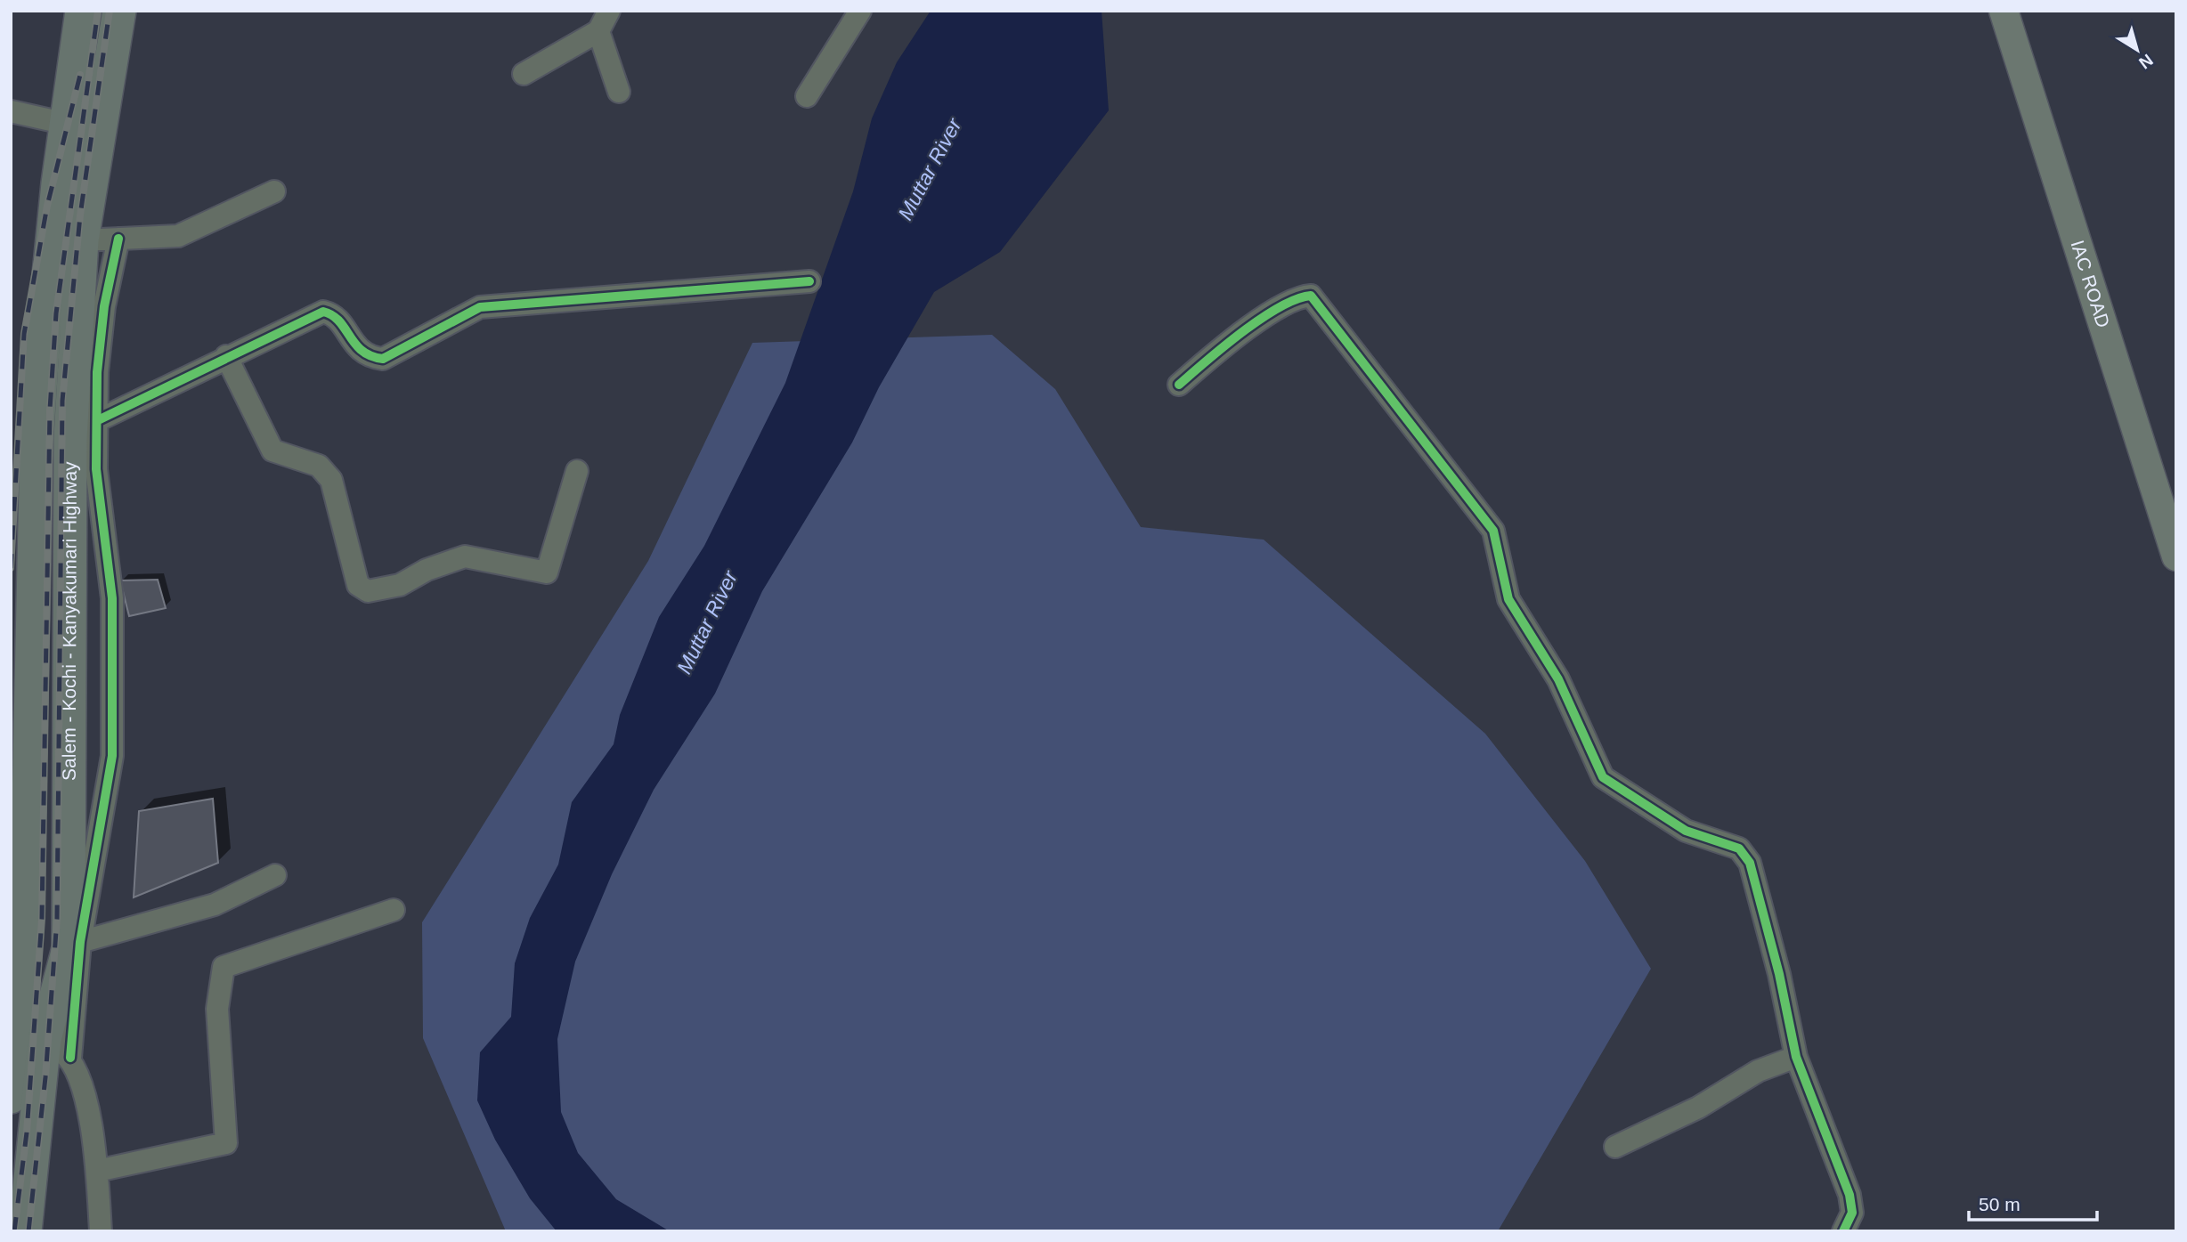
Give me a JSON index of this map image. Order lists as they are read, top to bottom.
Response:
{
  "streets": {
    "highway": ["Salem - Kochi - Kanyakumari Highway"],
    "main road": ["IAC ROAD"]
  },
  "water": ["Muttar River"],
  "scale_bar": "50 m",
  "north": "bottom right"
}
